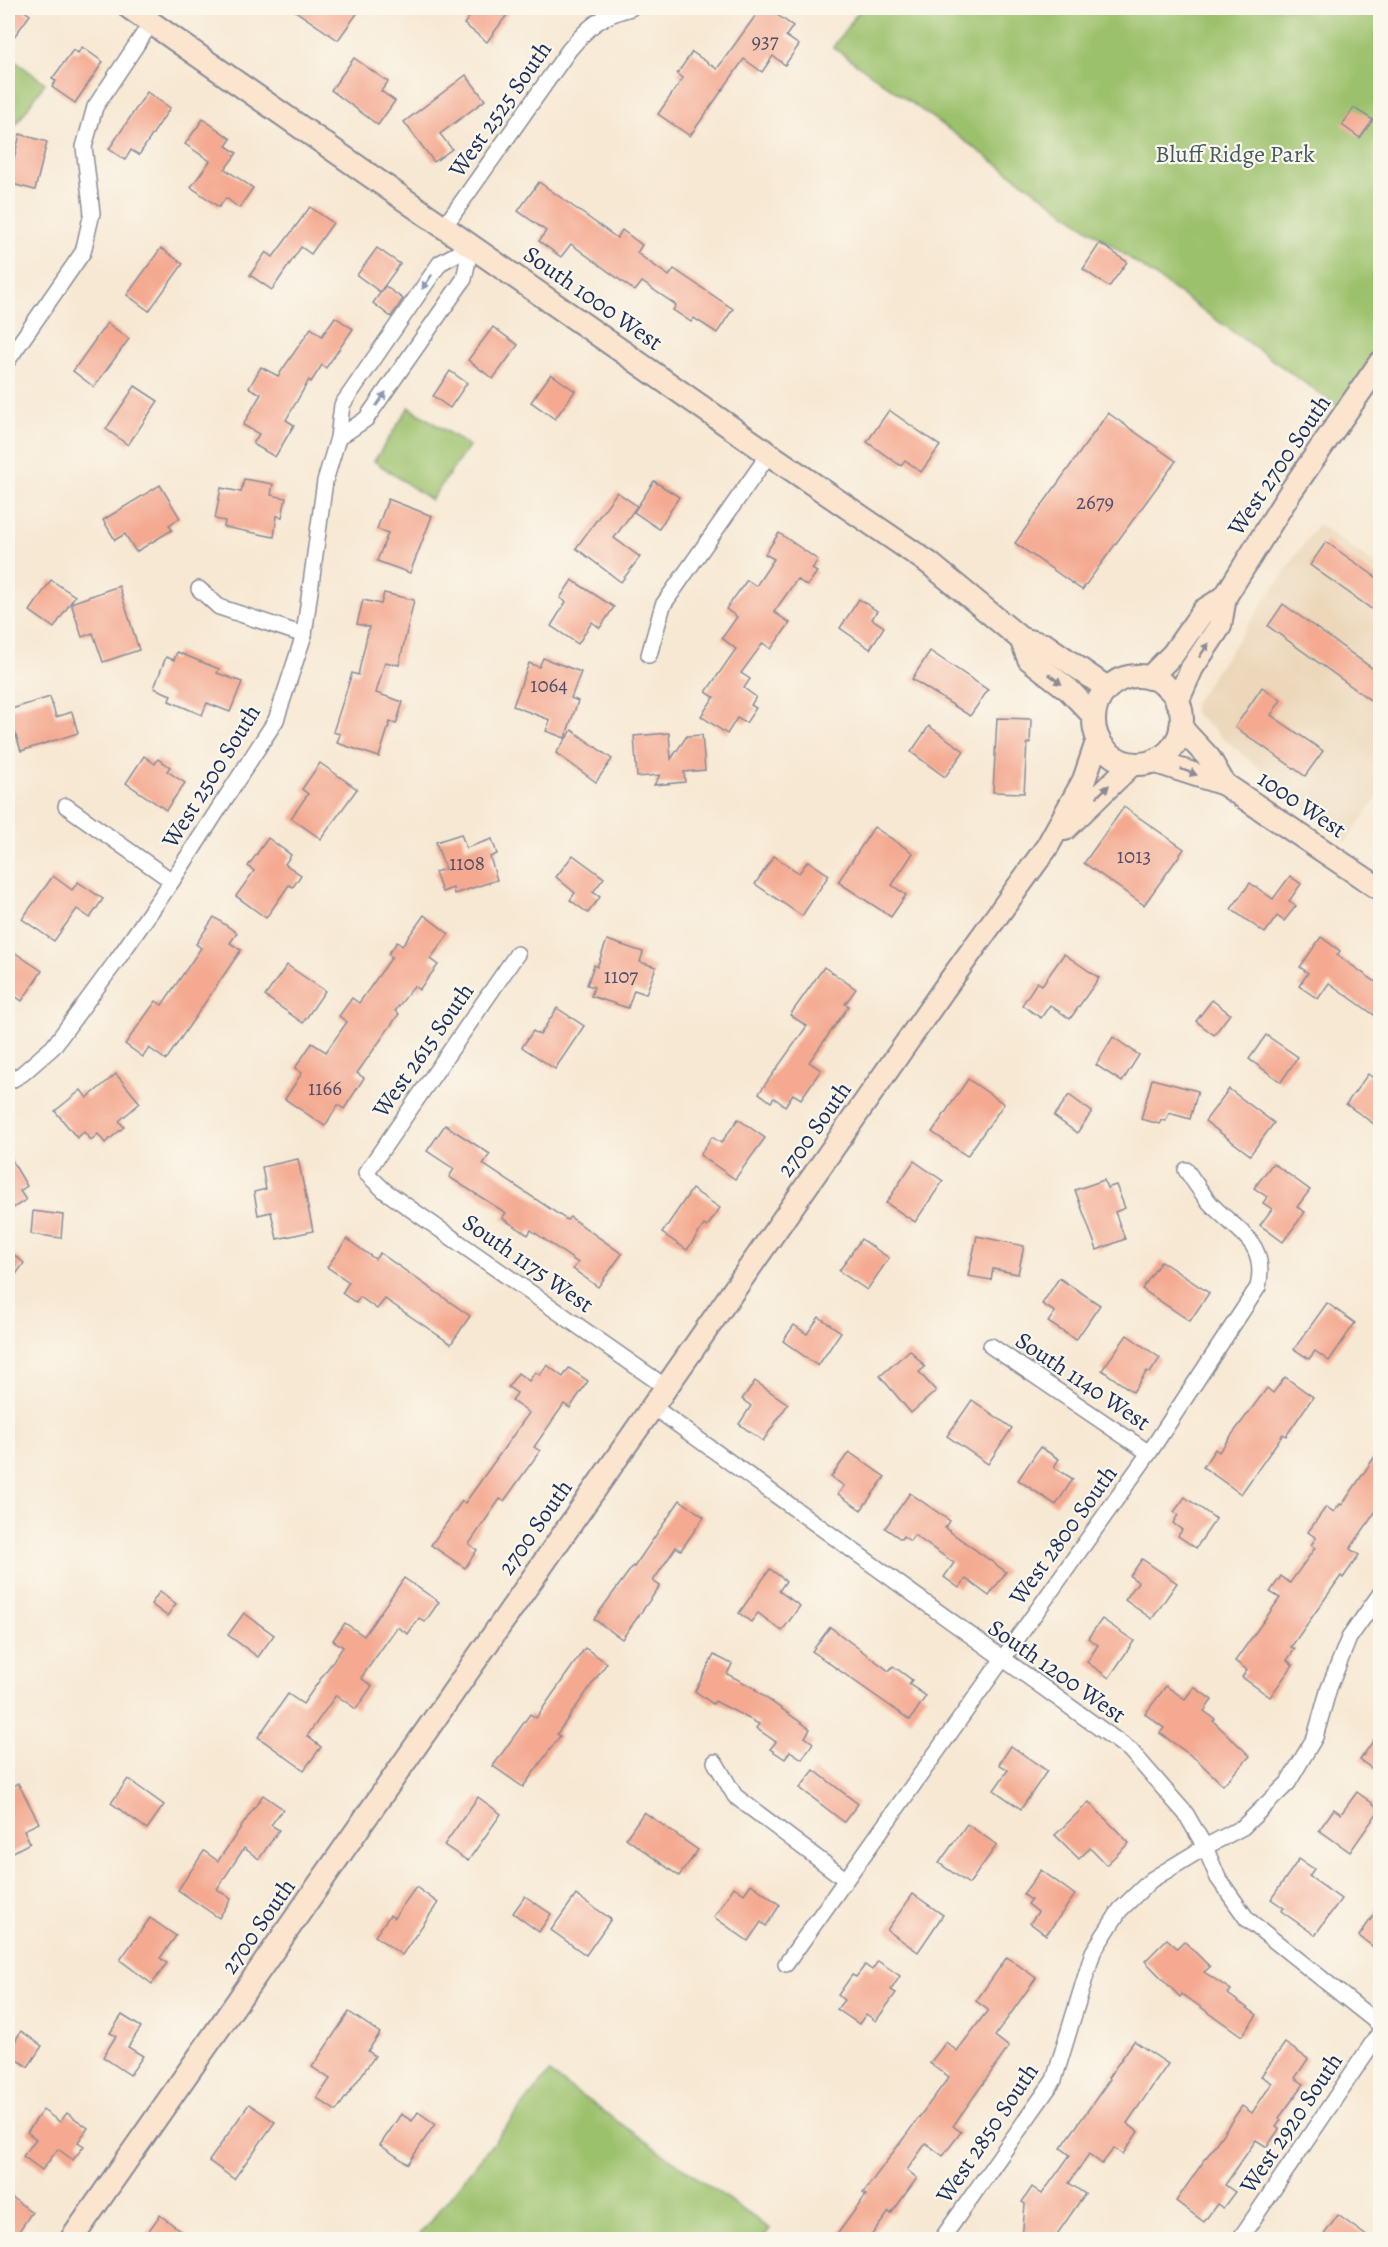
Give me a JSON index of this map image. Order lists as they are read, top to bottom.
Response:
{
  "streets": {
    "main road": [
      "South 1000 West",
      "West 2700 South",
      "1000 West",
      "2700 South"
    ],
    "street": [
      "West 2525 South",
      "West 2500 South",
      "West 2615 South",
      "South 1175 West",
      "South 1140 West",
      "West 2800 South",
      "South 1200 West",
      "West 2920 South",
      "West 2850 South"
    ]
  },
  "crossings": [
    ["West 2525 South", "South 1000 West"],
    ["South 1000 West", "West 2700 South"],
    ["South 1000 West", "West 2500 South"],
    ["West 2615 South", "South 1175 West"],
    ["2700 South", "South 1175 West"],
    ["2700 South", "South 1200 West"],
    ["South 1140 West", "West 2800 South"],
    ["West 2800 South", "South 1200 West"],
    ["South 1200 West", "West 2850 South"]
  ],
  "parks": ["Bluff Ridge Park"],
  "house_numbers": [
    "937",
    "2679",
    "1064",
    "1013",
    "1108",
    "1107",
    "1166"
  ]
}
